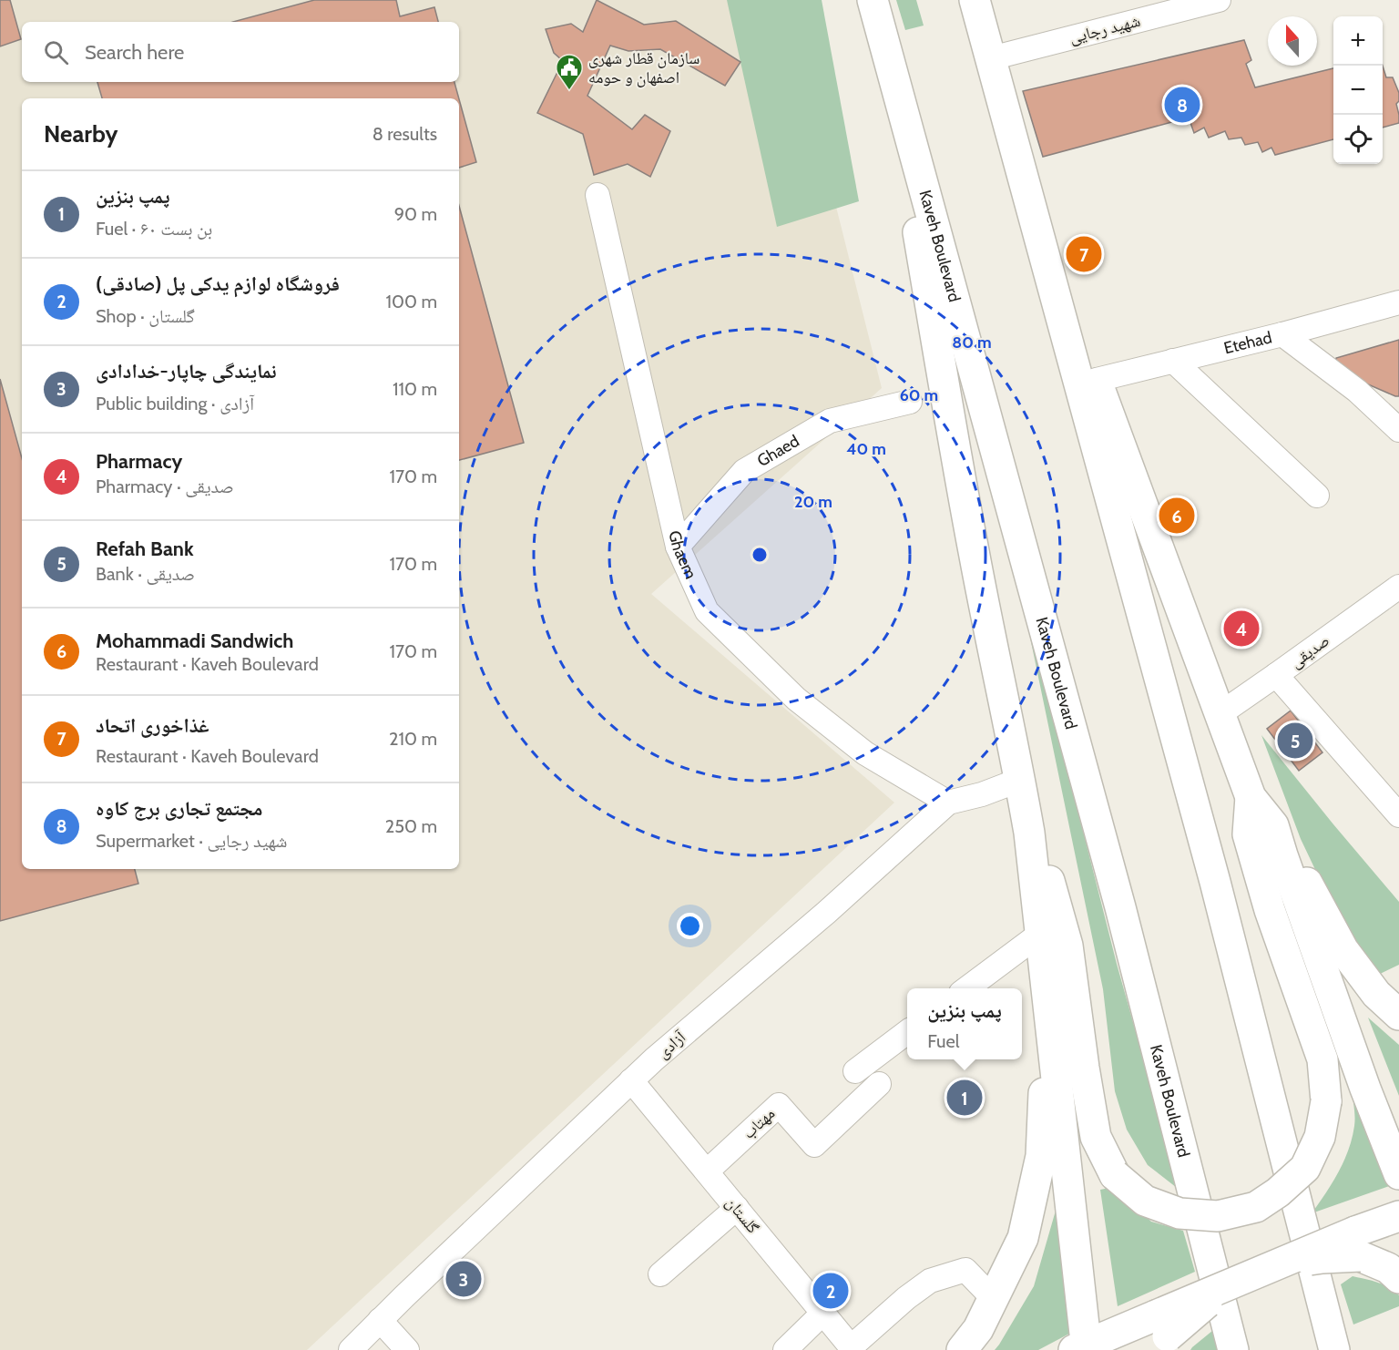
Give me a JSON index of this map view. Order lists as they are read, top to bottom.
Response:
{
  "streets": {
    "main road": ["Kaveh Boulevard"],
    "street": [
      "شهید رجایی",
      "Etehad",
      "Ghaed",
      "Ghaem",
      "صدیقی",
      "آزادی",
      "مهتاب",
      "گلستان"
    ]
  },
  "crossings": [
    ["Ghaed", "Ghaem"],
    ["Ghaem", "آزادی"],
    ["آزادی", "گلستان"],
    ["مهتاب", "گلستان"]
  ],
  "places": {
    "public building": ["سازمان قطار شهری اصفهان و حومه"]
  },
  "north": "top",
  "page": {
    "map_buttons": ["+", "−"],
    "search": "Search here",
    "pins": [
      "8",
      "7",
      "6",
      "4",
      "5",
      "1",
      "3",
      "2"
    ],
    "heading": ["Nearby", "8 results"],
    "list": [
      {
        "mark": "1",
        "name": "پمپ بنزین",
        "note": "Fuel · بن بست ۶۰",
        "value": "90 m"
      },
      {
        "mark": "2",
        "name": "فروشگاه لوازم یدکی پل (صادقی)",
        "note": "Shop · گلستان",
        "value": "100 m"
      },
      {
        "mark": "3",
        "name": "نمایندگی چاپار-خدادادی",
        "note": "Public building · آزادی",
        "value": "110 m"
      },
      {
        "mark": "4",
        "name": "Pharmacy",
        "note": "Pharmacy · صدیقی",
        "value": "170 m"
      },
      {
        "mark": "5",
        "name": "Refah Bank",
        "note": "Bank · صدیقی",
        "value": "170 m"
      },
      {
        "mark": "6",
        "name": "Mohammadi Sandwich",
        "note": "Restaurant · Kaveh Boulevard",
        "value": "170 m"
      },
      {
        "mark": "7",
        "name": "غذاخوری اتحاد",
        "note": "Restaurant · Kaveh Boulevard",
        "value": "210 m"
      },
      {
        "mark": "8",
        "name": "مجتمع تجاری برج کاوه",
        "note": "Supermarket · شهید رجایی",
        "value": "250 m"
      }
    ],
    "popup": ["پمپ بنزین", "Fuel"]
  },
  "rings": [
    "80 m",
    "60 m",
    "40 m",
    "20 m"
  ]
}
